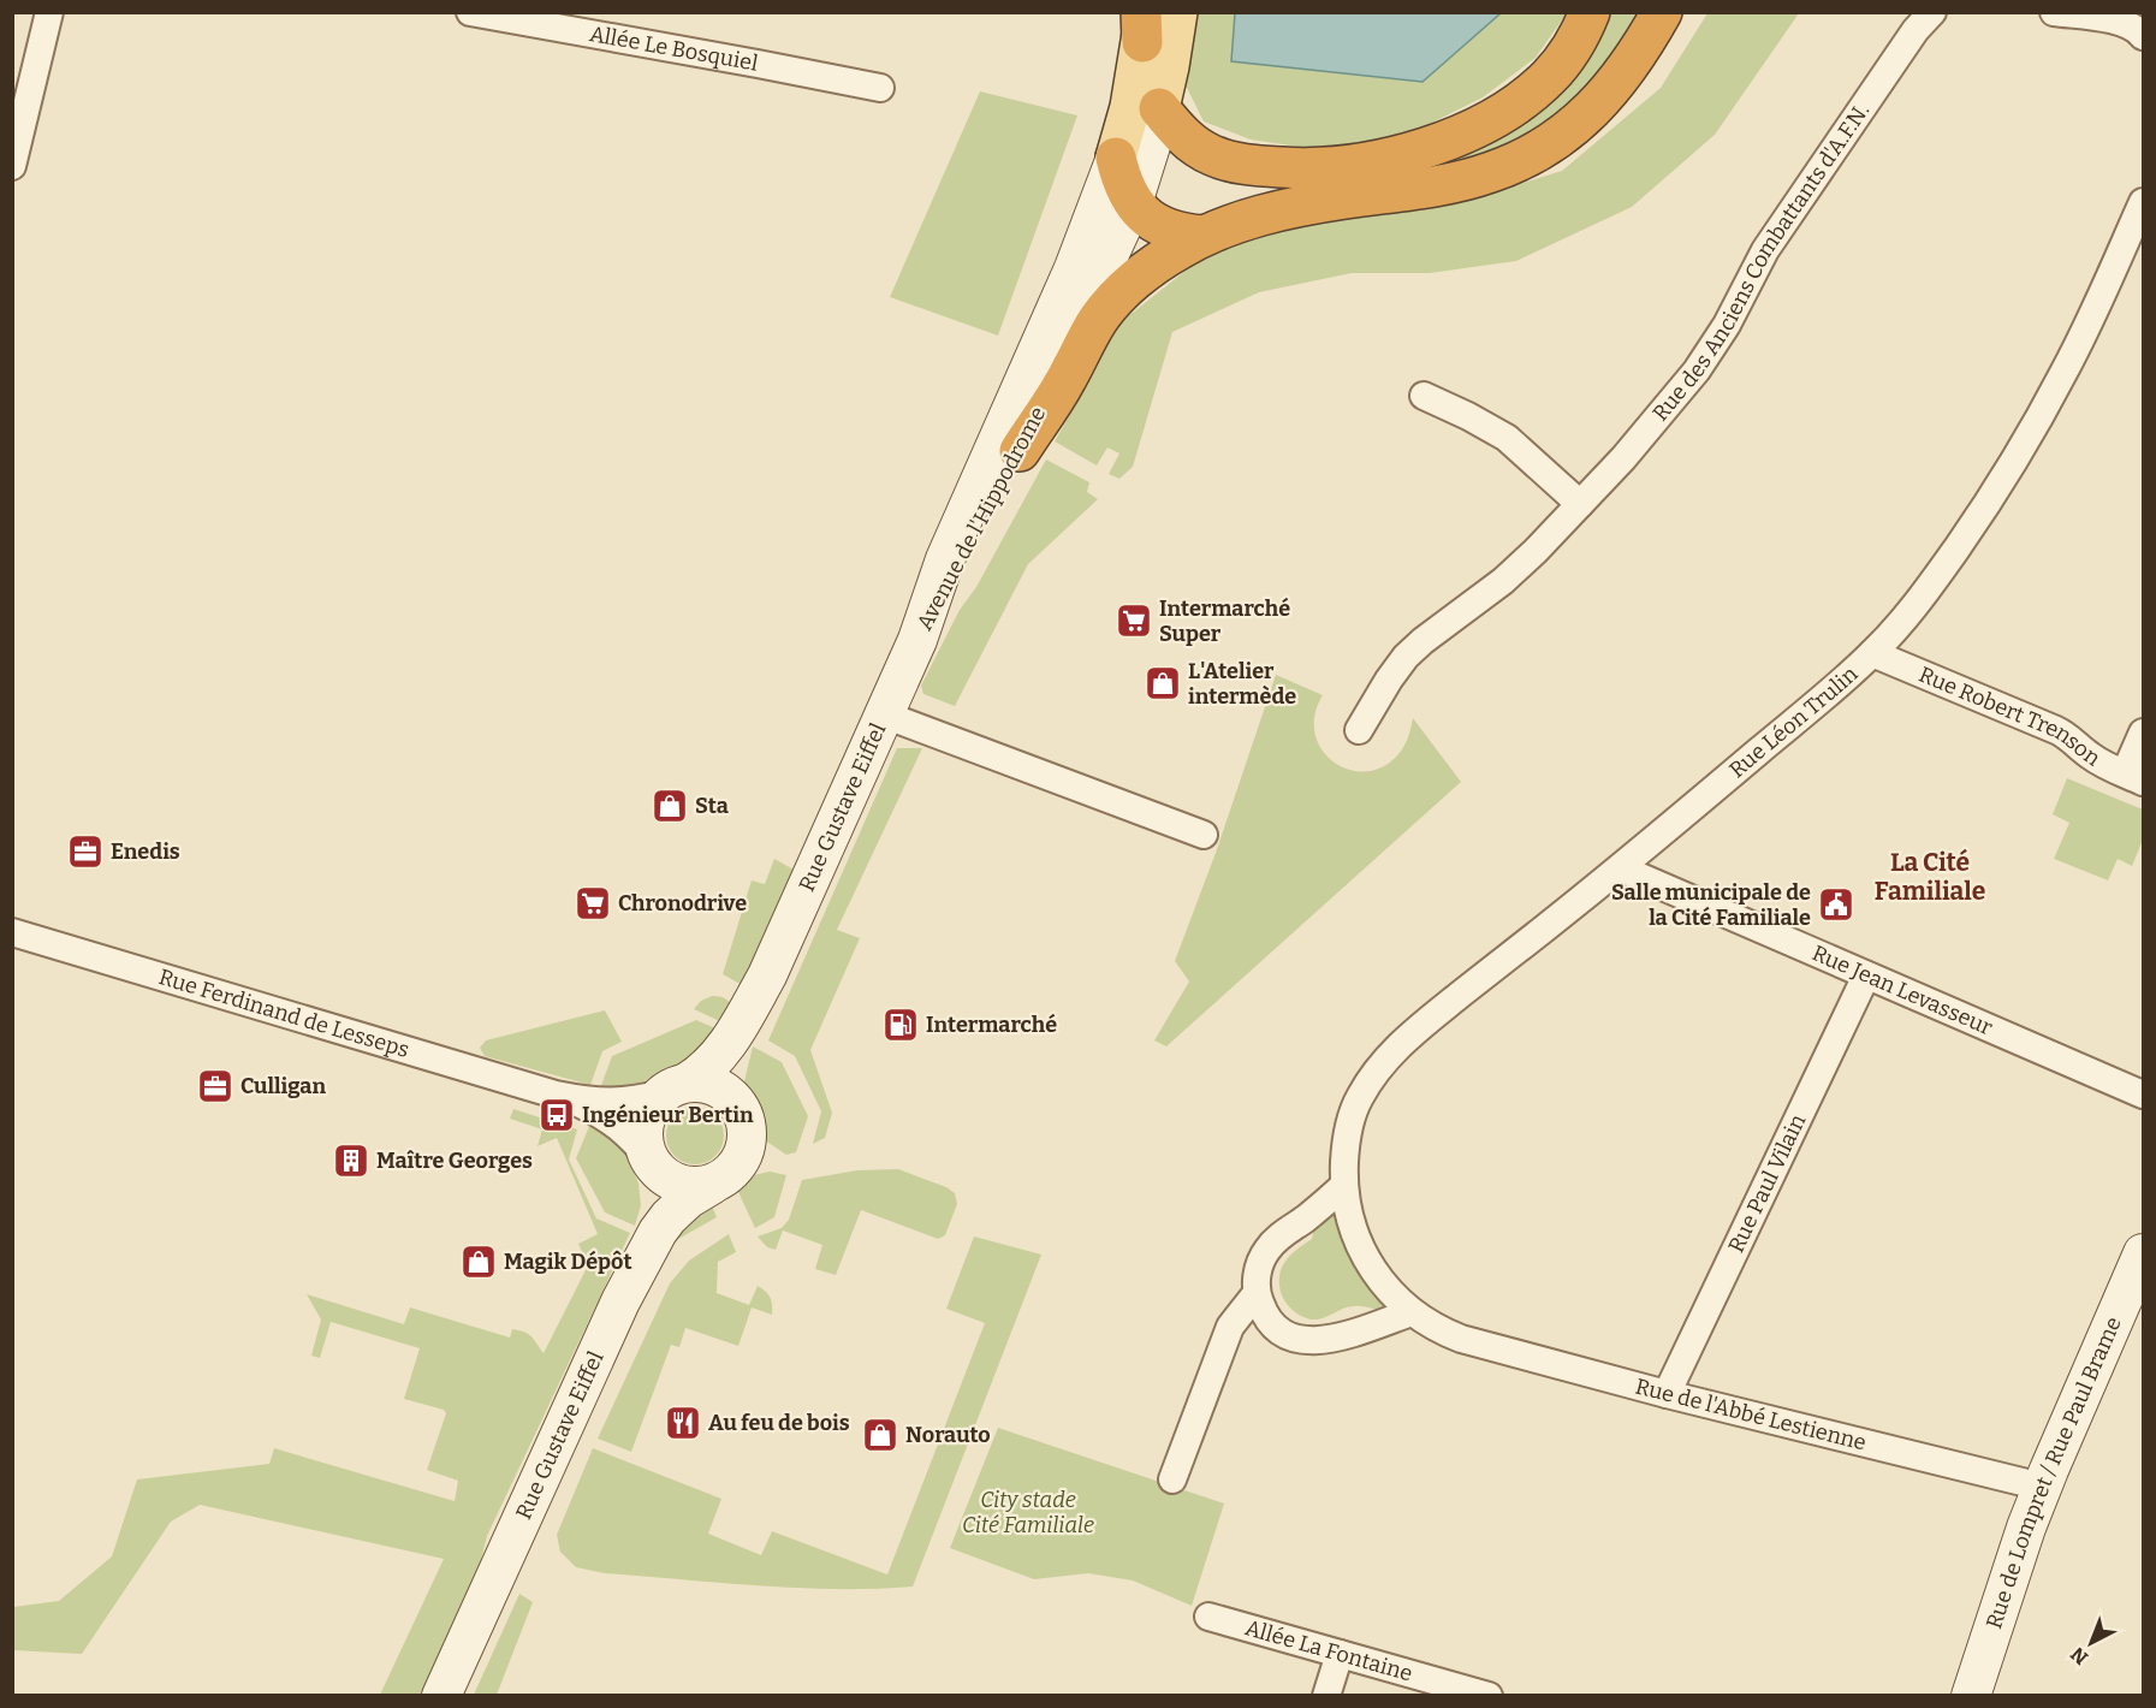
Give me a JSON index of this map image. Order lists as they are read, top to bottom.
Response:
{
  "streets": {
    "main road": ["Avenue de l'Hippodrome", "Rue Gustave Eiffel", "Rue de Lompret / Rue Paul Brame"],
    "street": [
      "Allée Le Bosquiel",
      "Rue des Anciens Combattants d'A.F.N.",
      "Rue Robert Trenson",
      "Rue Léon Trulin",
      "Rue Jean Levasseur",
      "Rue Ferdinand de Lesseps",
      "Rue Paul Vilain",
      "Rue de l'Abbé Lestienne",
      "Allée La Fontaine"
    ]
  },
  "crossings": [
    ["Avenue de l'Hippodrome", "Rue Gustave Eiffel"],
    ["Rue Robert Trenson", "Rue Léon Trulin"],
    ["Rue Léon Trulin", "Rue Jean Levasseur"],
    ["Rue Léon Trulin", "Rue de l'Abbé Lestienne"],
    ["Rue Gustave Eiffel", "Rue Ferdinand de Lesseps"],
    ["Rue Jean Levasseur", "Rue Paul Vilain"],
    ["Rue Paul Vilain", "Rue de l'Abbé Lestienne"],
    ["Rue de l'Abbé Lestienne", "Rue de Lompret / Rue Paul Brame"]
  ],
  "districts": ["La Cité Familiale"],
  "parks": ["City stade Cité Familiale"],
  "places": {
    "supermarket": ["Intermarché Super", "Chronodrive"],
    "shop": [
      "L'Atelier intermède",
      "Sta",
      "Magik Dépôt",
      "Norauto"
    ],
    "office": ["Enedis", "Culligan"],
    "public building": ["Salle municipale de la Cité Familiale"],
    "fuel station": ["Intermarché"],
    "bus stop": ["Ingénieur Bertin"],
    "building": ["Maître Georges"],
    "restaurant": ["Au feu de bois"]
  },
  "north": "bottom left"
}
